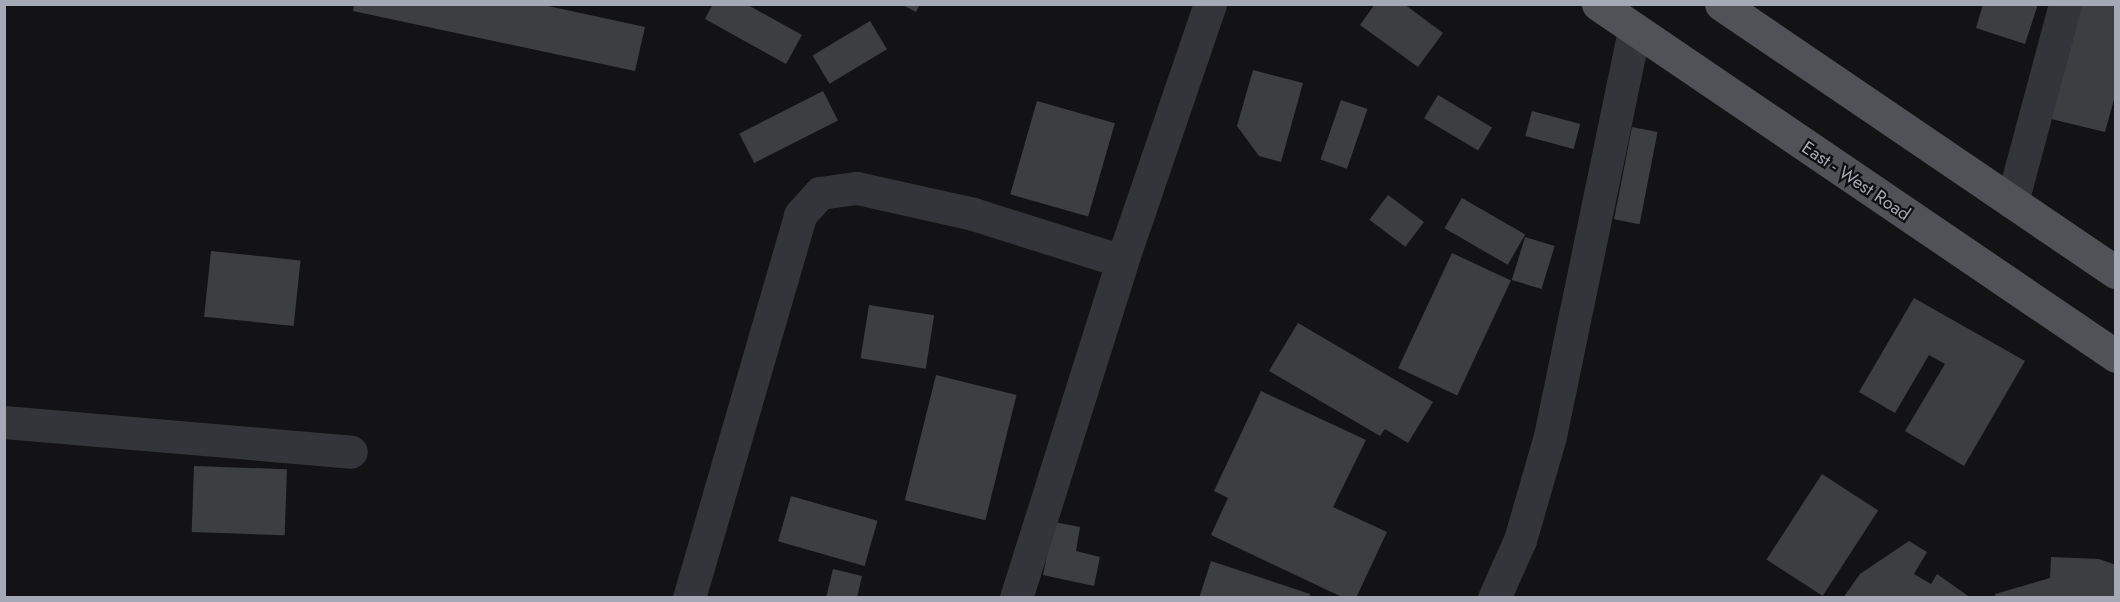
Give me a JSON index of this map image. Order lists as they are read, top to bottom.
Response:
{
  "streets": {
    "main road": ["East - West Road"]
  }
}
